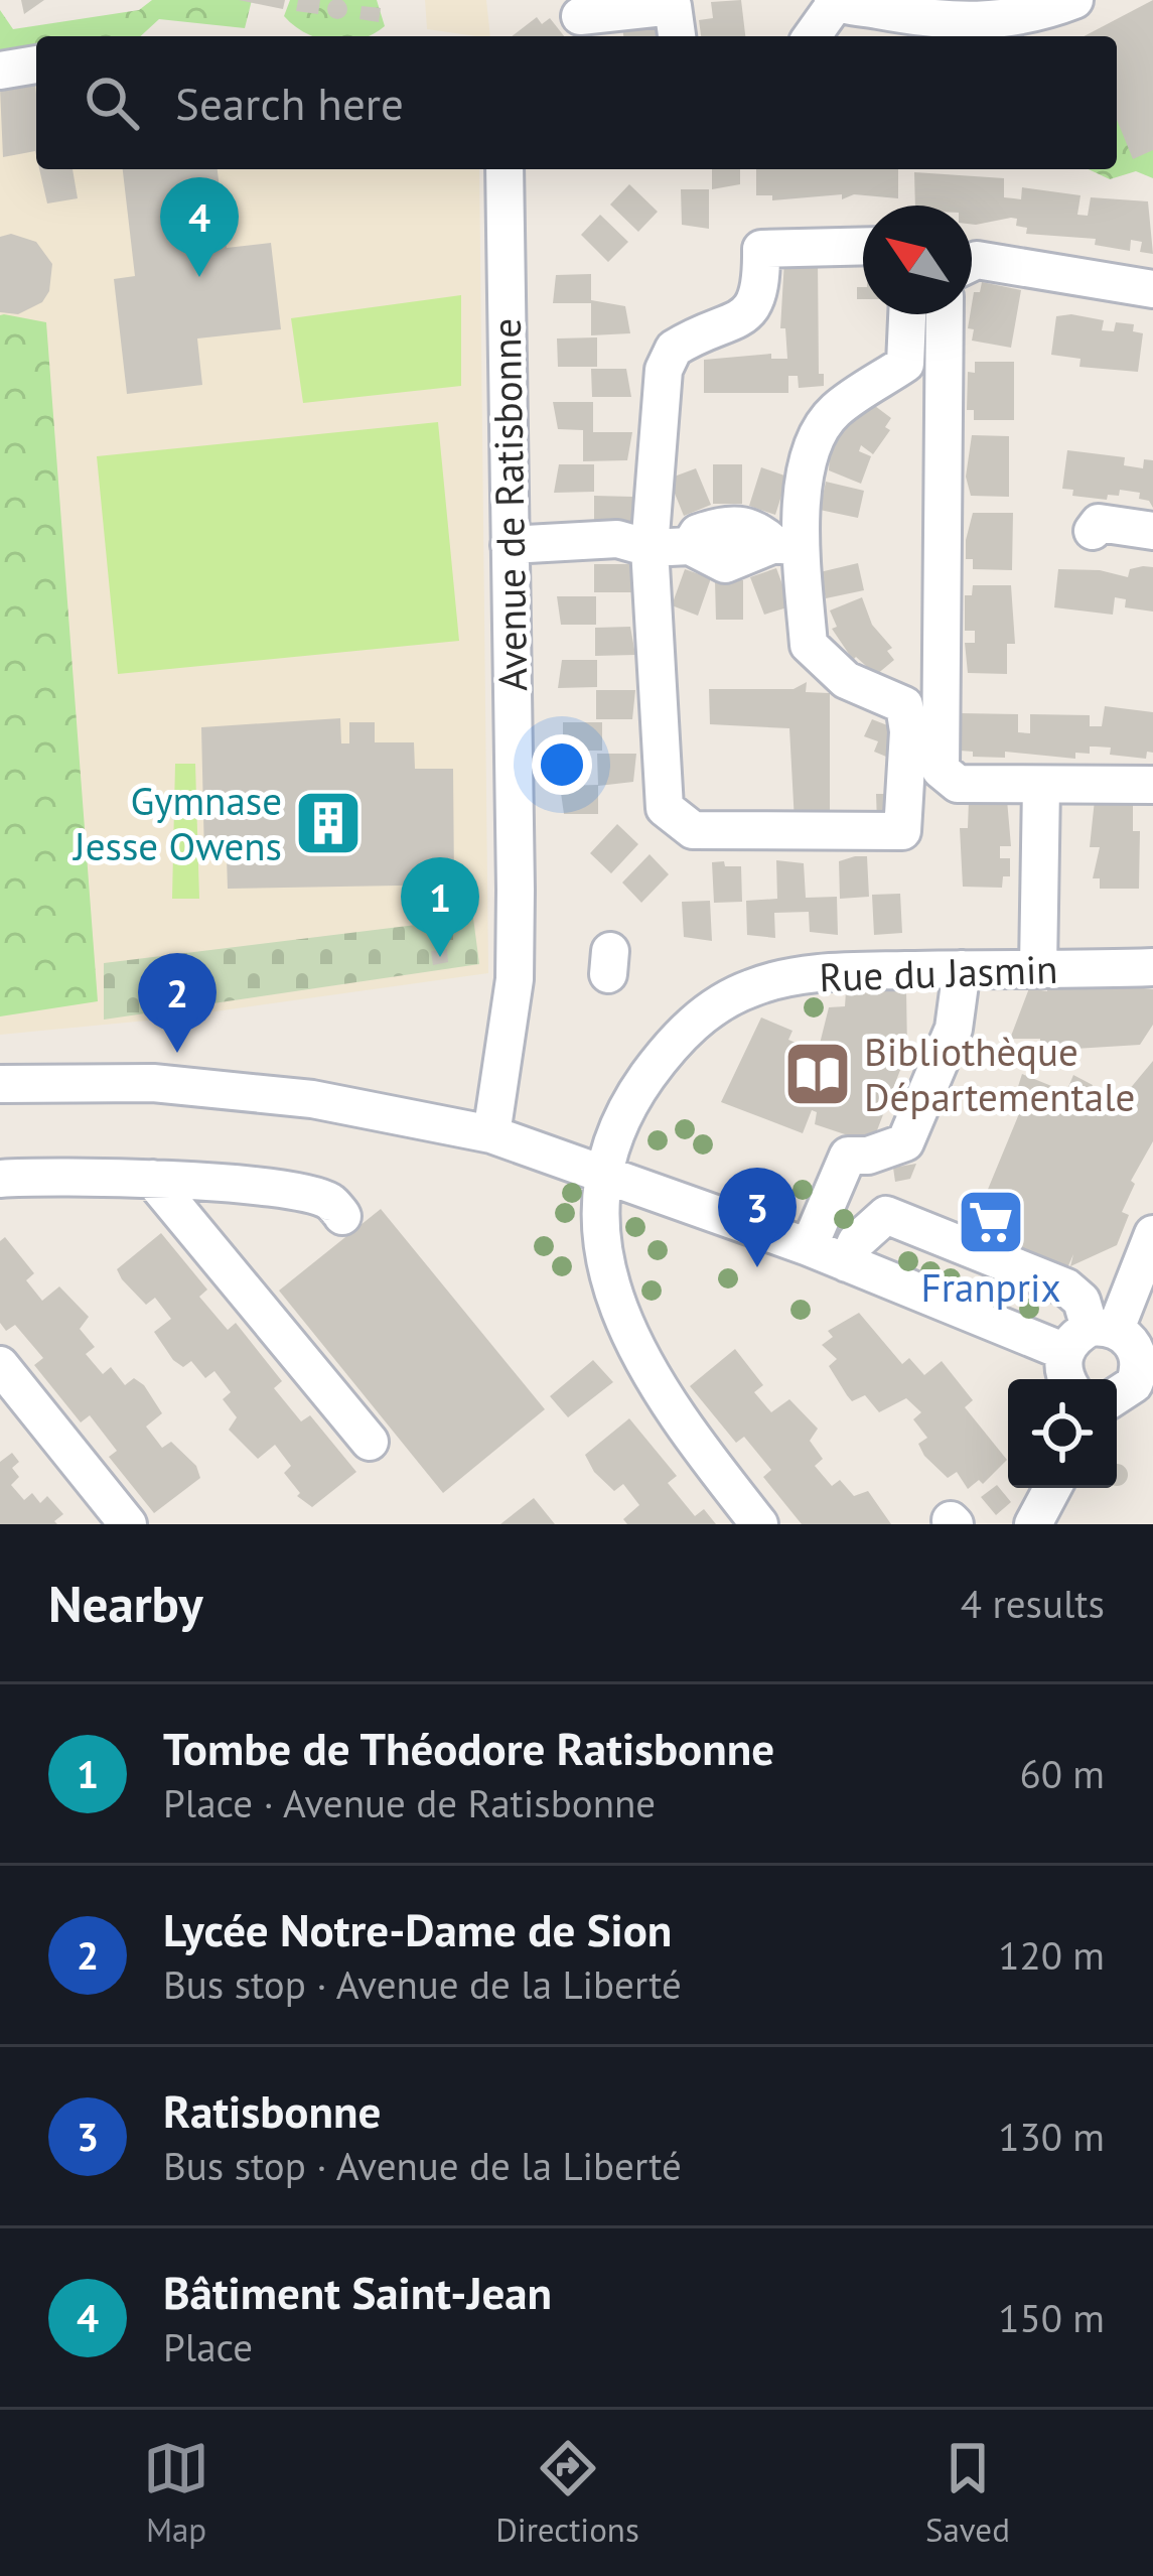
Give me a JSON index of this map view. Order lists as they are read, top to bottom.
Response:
{
  "streets": {
    "street": ["Avenue de Ratisbonne", "Rue du Jasmin"]
  },
  "places": {
    "building": ["Gymnase Jesse Owens"],
    "library": ["Bibliothèque Départementale"],
    "supermarket": ["Franprix"]
  },
  "north": "top left",
  "page": {
    "search": "Search here",
    "pins": [
      "4",
      "1",
      "2",
      "3"
    ],
    "heading": ["Nearby", "4 results"],
    "list": [
      {
        "mark": "1",
        "name": "Tombe de Théodore Ratisbonne",
        "note": "Place · Avenue de Ratisbonne",
        "value": "60 m"
      },
      {
        "mark": "2",
        "name": "Lycée Notre-Dame de Sion",
        "note": "Bus stop · Avenue de la Liberté",
        "value": "120 m"
      },
      {
        "mark": "3",
        "name": "Ratisbonne",
        "note": "Bus stop · Avenue de la Liberté",
        "value": "130 m"
      },
      {
        "mark": "4",
        "name": "Bâtiment Saint-Jean",
        "note": "Place",
        "value": "150 m"
      }
    ],
    "nav": ["Map", "Directions", "Saved"]
  }
}
